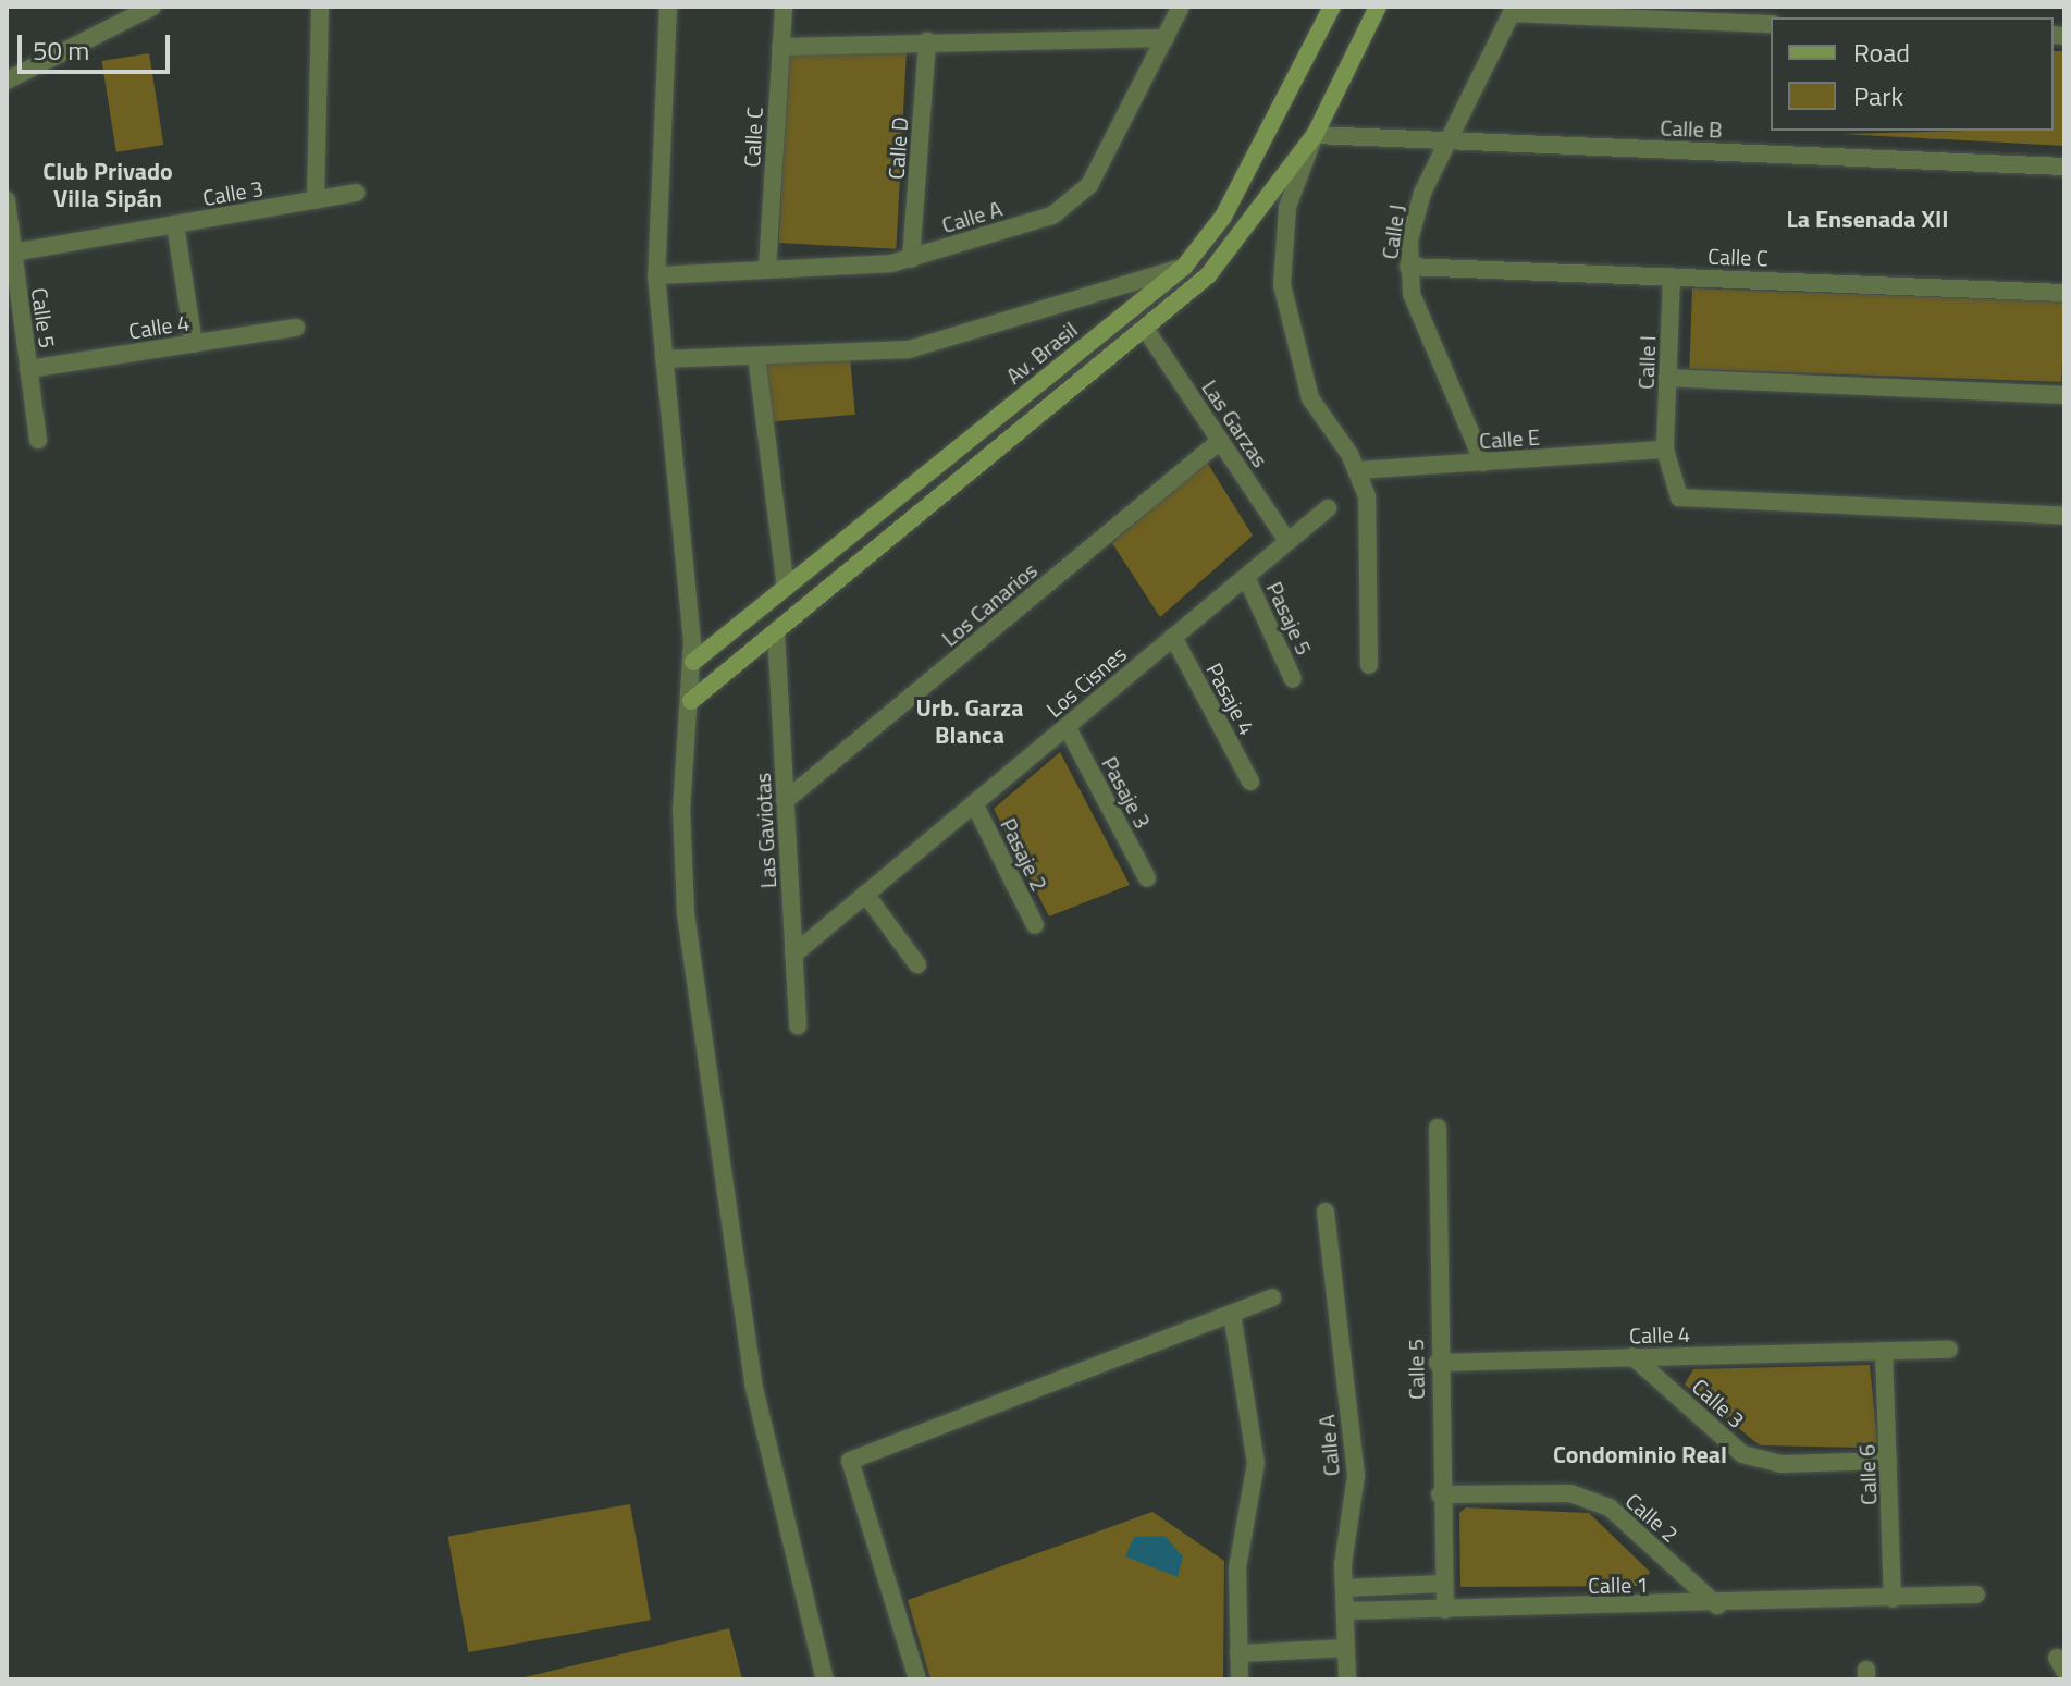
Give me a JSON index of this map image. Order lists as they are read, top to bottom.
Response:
{
  "streets": {
    "street": [
      "Calle B",
      "Calle C",
      "Calle D",
      "Calle 3",
      "Calle A",
      "Calle J",
      "Calle 5",
      "Calle 4",
      "Av. Brasil",
      "Calle I",
      "Las Garzas",
      "Calle E",
      "Los Canarios",
      "Pasaje 5",
      "Los Cisnes",
      "Pasaje 4",
      "Pasaje 3",
      "Las Gaviotas",
      "Pasaje 2",
      "Calle 6",
      "Calle 2",
      "Calle 1"
    ]
  },
  "crossings": [
    ["Calle B", "Calle J"],
    ["Calle C", "Calle A"],
    ["Calle C", "Calle J"],
    ["Calle C", "Calle I"],
    ["Calle D", "Calle A"],
    ["Calle 3", "Calle 5"],
    ["Calle 3", "Calle 4"],
    ["Calle 3", "Calle 6"],
    ["Calle A", "Calle 1"],
    ["Calle J", "Calle E"],
    ["Calle 5", "Calle 4"],
    ["Calle 5", "Calle 2"],
    ["Calle 5", "Calle 1"],
    ["Calle 4", "Calle 6"],
    ["Calle I", "Calle E"],
    ["Las Garzas", "Los Canarios"],
    ["Las Garzas", "Los Cisnes"],
    ["Los Canarios", "Las Gaviotas"],
    ["Pasaje 5", "Los Cisnes"],
    ["Los Cisnes", "Pasaje 4"],
    ["Los Cisnes", "Pasaje 3"],
    ["Los Cisnes", "Las Gaviotas"],
    ["Los Cisnes", "Pasaje 2"],
    ["Calle 6", "Calle 1"],
    ["Calle 2", "Calle 1"]
  ],
  "districts": [
    "Club Privado Villa Sipán",
    "La Ensenada XII",
    "Urb. Garza Blanca",
    "Condominio Real"
  ],
  "legend": ["Road", "Park"],
  "scale_bar": "50 m"
}
